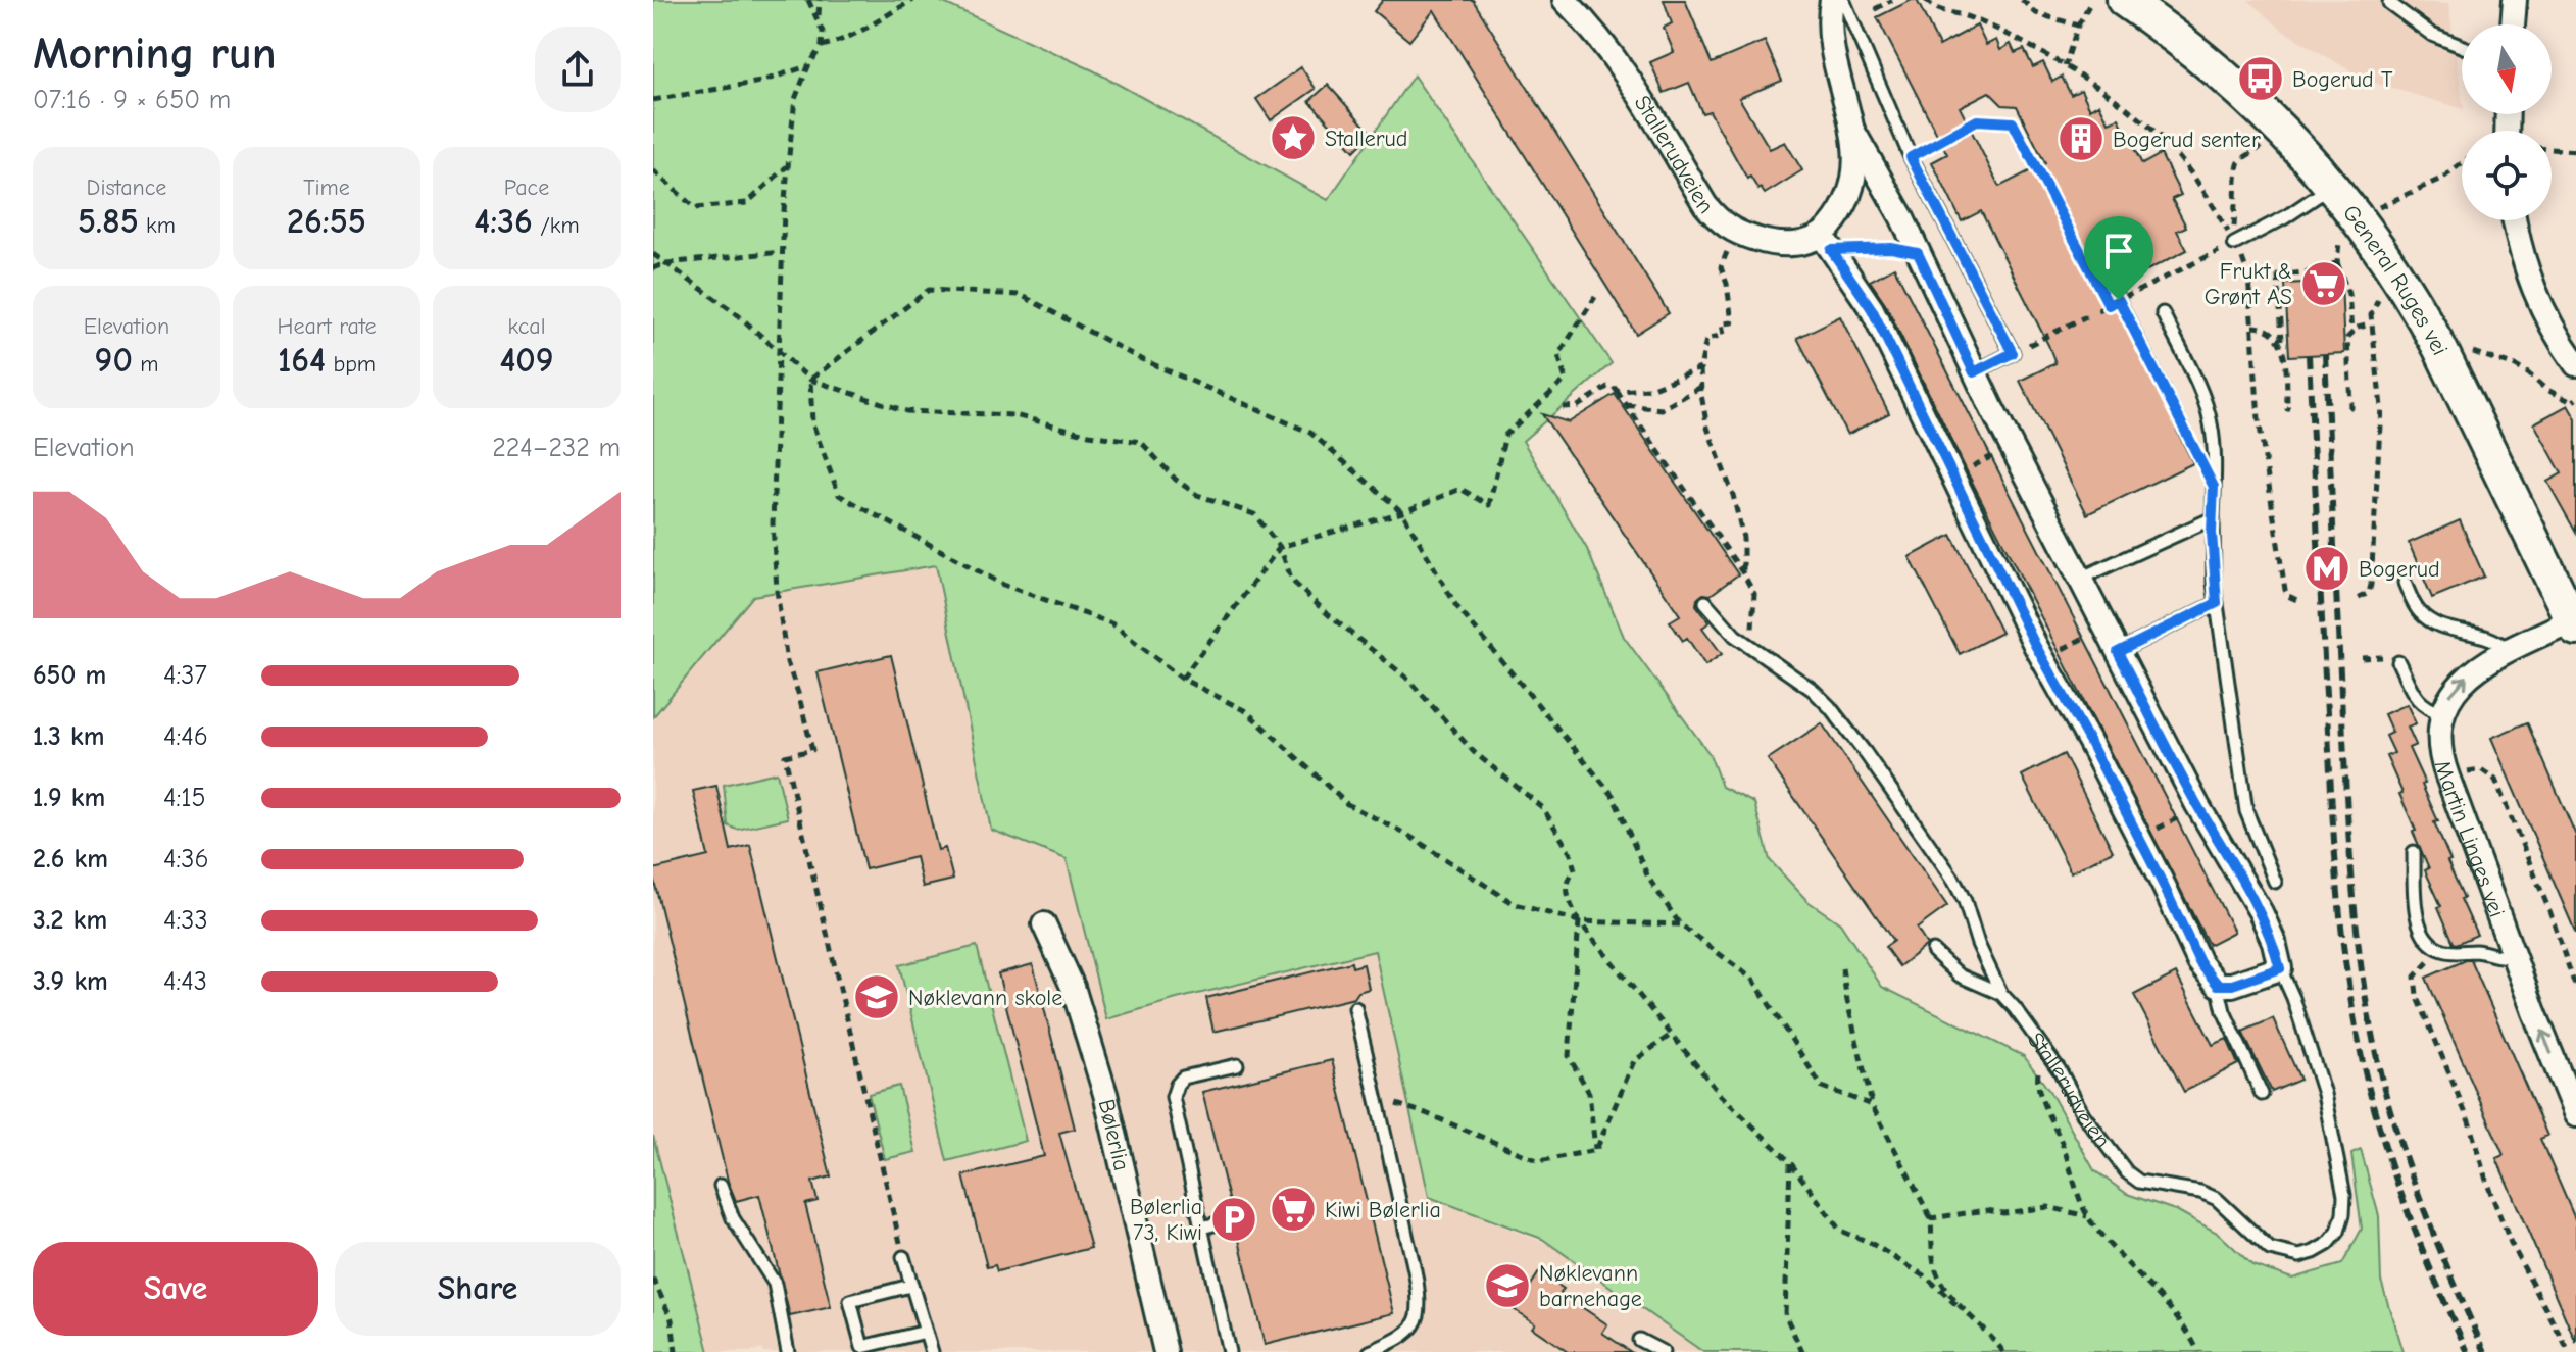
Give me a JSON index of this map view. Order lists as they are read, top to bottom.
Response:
{
  "streets": {
    "main road": ["General Ruges vei"],
    "street": ["Stallerudveien", "Martin Linges vei", "Bølerlia"]
  },
  "one_way": ["Martin Linges vei"],
  "places": {
    "bus stop": ["Bogerud T"],
    "place": ["Stallerud"],
    "building": ["Bogerud senter"],
    "supermarket": ["Frukt & Grønt AS", "Kiwi Bølerlia"],
    "metro station": ["Bogerud"],
    "school or university": ["Nøklevann skole", "Nøklevann barnehage"],
    "parking": ["Bølerlia 73, Kiwi"]
  },
  "north": "bottom",
  "page": {
    "heading": ["Morning run", "07:16 · 9 × 650 m"],
    "stats": [
      ["Distance", "5.85 km"],
      ["Time", "26:55"],
      ["Pace", "4:36 /km"],
      ["Elevation", "90 m"],
      ["Heart rate", "164 bpm"],
      ["kcal", "409"]
    ],
    "chart": ["Elevation", "224–232 m"],
    "list": [
      {
        "name": "650 m",
        "note": "4:37"
      },
      {
        "name": "1.3 km",
        "note": "4:46"
      },
      {
        "name": "1.9 km",
        "note": "4:15"
      },
      {
        "name": "2.6 km",
        "note": "4:36"
      },
      {
        "name": "3.2 km",
        "note": "4:33"
      },
      {
        "name": "3.9 km",
        "note": "4:43"
      }
    ],
    "buttons": ["Save", "Share"]
  }
}
